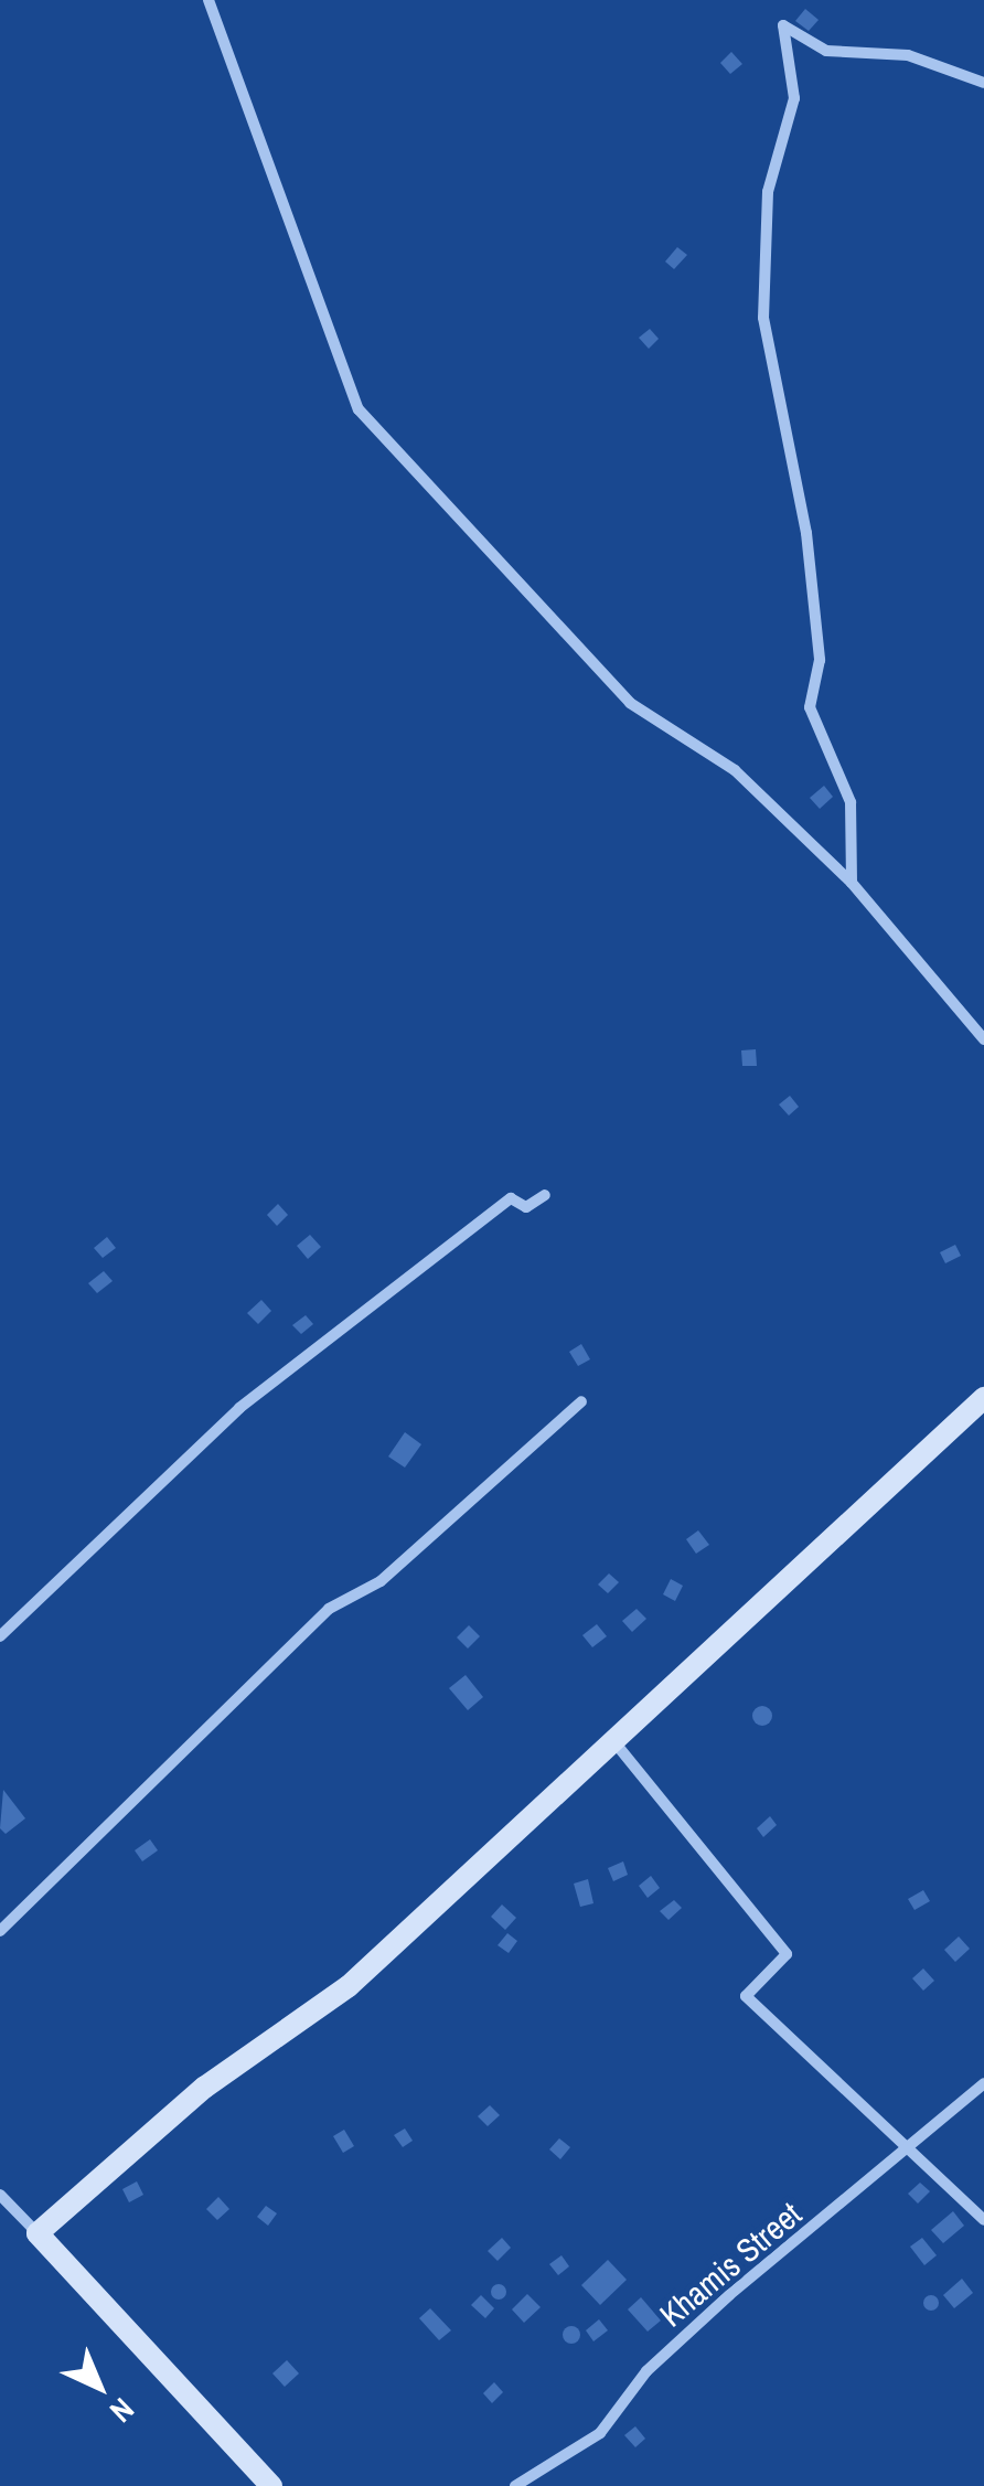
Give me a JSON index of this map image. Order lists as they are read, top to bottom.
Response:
{
  "streets": {
    "street": ["Khamis Street"]
  },
  "north": "bottom right"
}
